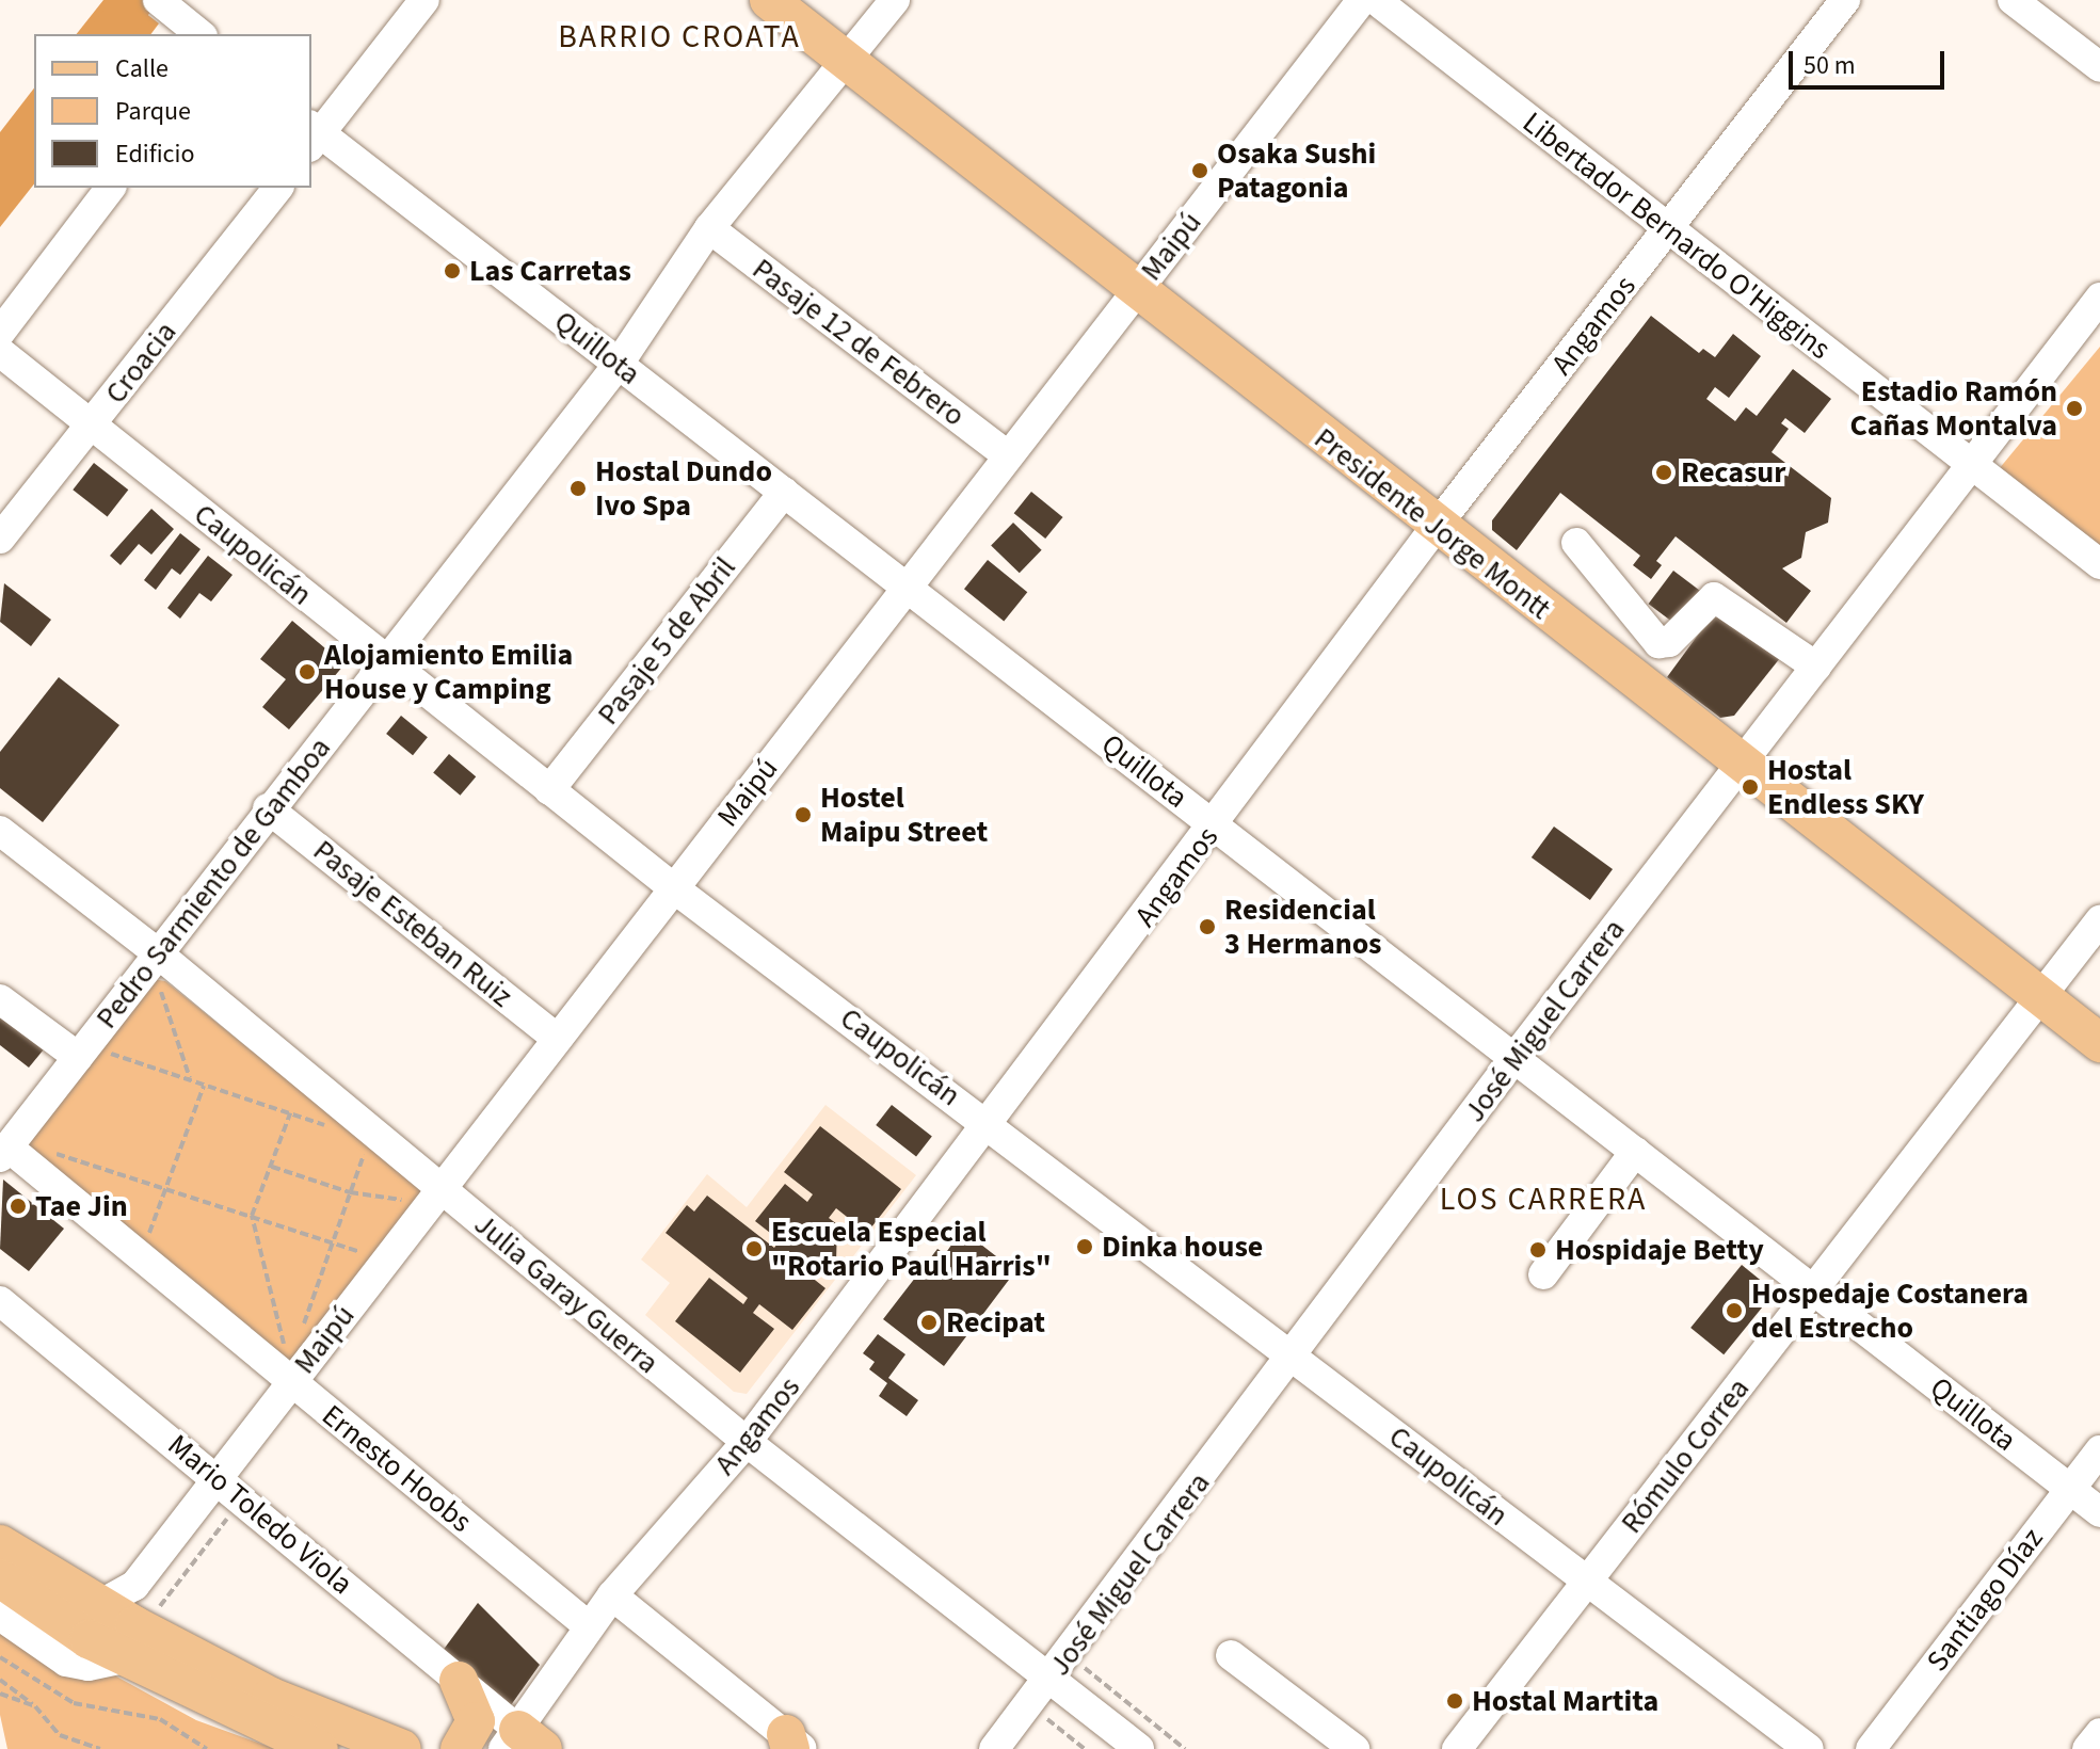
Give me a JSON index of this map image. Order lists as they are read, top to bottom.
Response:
{
  "streets": {
    "main road": ["Presidente Jorge Montt"],
    "street": [
      "Libertador Bernardo O'Higgins",
      "Maipú",
      "Angamos",
      "Pasaje 12 de Febrero",
      "Quillota",
      "Croacia",
      "Caupolicán",
      "Pasaje 5 de Abril",
      "Pedro Sarmiento de Gamboa",
      "Pasaje Esteban Ruiz",
      "José Miguel Carrera",
      "Julia Garay Guerra",
      "Rómulo Correa",
      "Ernesto Hoobs",
      "Mario Toledo Viola",
      "Santiago Díaz"
    ]
  },
  "crossings": [
    ["Libertador Bernardo O'Higgins", "Angamos"],
    ["Libertador Bernardo O'Higgins", "José Miguel Carrera"],
    ["Maipú", "Pasaje 12 de Febrero"],
    ["Maipú", "Quillota"],
    ["Maipú", "Presidente Jorge Montt"],
    ["Maipú", "Caupolicán"],
    ["Maipú", "Pasaje Esteban Ruiz"],
    ["Maipú", "Julia Garay Guerra"],
    ["Maipú", "Ernesto Hoobs"],
    ["Maipú", "Mario Toledo Viola"],
    ["Angamos", "Quillota"],
    ["Angamos", "Presidente Jorge Montt"],
    ["Angamos", "Caupolicán"],
    ["Angamos", "Julia Garay Guerra"],
    ["Angamos", "Ernesto Hoobs"],
    ["Angamos", "Mario Toledo Viola"],
    ["Pasaje 12 de Febrero", "Pedro Sarmiento de Gamboa"],
    ["Quillota", "Pasaje 5 de Abril"],
    ["Quillota", "Pedro Sarmiento de Gamboa"],
    ["Quillota", "José Miguel Carrera"],
    ["Quillota", "Rómulo Correa"],
    ["Quillota", "Santiago Díaz"],
    ["Croacia", "Caupolicán"],
    ["Presidente Jorge Montt", "Pedro Sarmiento de Gamboa"],
    ["Presidente Jorge Montt", "José Miguel Carrera"],
    ["Presidente Jorge Montt", "Rómulo Correa"],
    ["Caupolicán", "Pasaje 5 de Abril"],
    ["Caupolicán", "Pedro Sarmiento de Gamboa"],
    ["Caupolicán", "José Miguel Carrera"],
    ["Caupolicán", "Rómulo Correa"],
    ["Pedro Sarmiento de Gamboa", "Pasaje Esteban Ruiz"],
    ["Pedro Sarmiento de Gamboa", "Julia Garay Guerra"],
    ["Pedro Sarmiento de Gamboa", "Ernesto Hoobs"],
    ["José Miguel Carrera", "Julia Garay Guerra"]
  ],
  "districts": ["BARRIO CROATA", "LOS CARRERA"],
  "places": [
    "Osaka Sushi Patagonia",
    "Las Carretas",
    "Estadio Ramón Cañas Montalva",
    "Recasur",
    "Hostal Dundo Ivo Spa",
    "Alojamiento Emilia House y Camping",
    "Hostal Endless SKY",
    "Hostel Maipu Street",
    "Residencial 3 Hermanos",
    "Tae Jin",
    "Dinka house",
    "Escuela Especial \"Rotario Paul Harris\"",
    "Hospidaje Betty",
    "Hospedaje Costanera del Estrecho",
    "Recipat",
    "Hostal Martita"
  ],
  "legend": ["Calle", "Parque", "Edificio"],
  "scale_bar": "50 m"
}
